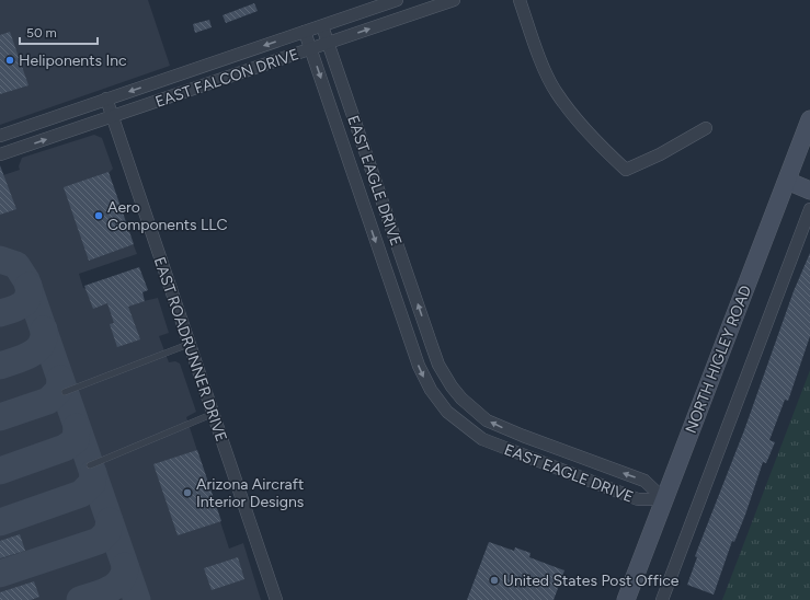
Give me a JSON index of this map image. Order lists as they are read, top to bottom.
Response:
{
  "streets": {
    "main road": ["NORTH HIGLEY ROAD"],
    "street": ["EAST FALCON DRIVE", "EAST EAGLE DRIVE", "EAST ROADRUNNER DRIVE"]
  },
  "crossings": [
    ["EAST FALCON DRIVE", "EAST EAGLE DRIVE"],
    ["EAST FALCON DRIVE", "EAST ROADRUNNER DRIVE"],
    ["EAST EAGLE DRIVE", "NORTH HIGLEY ROAD"]
  ],
  "places": [
    "Heliponents Inc",
    "Aero Components LLC",
    "Arizona Aircraft Interior Designs",
    "United States Post Office"
  ],
  "scale_bar": "50 m"
}
